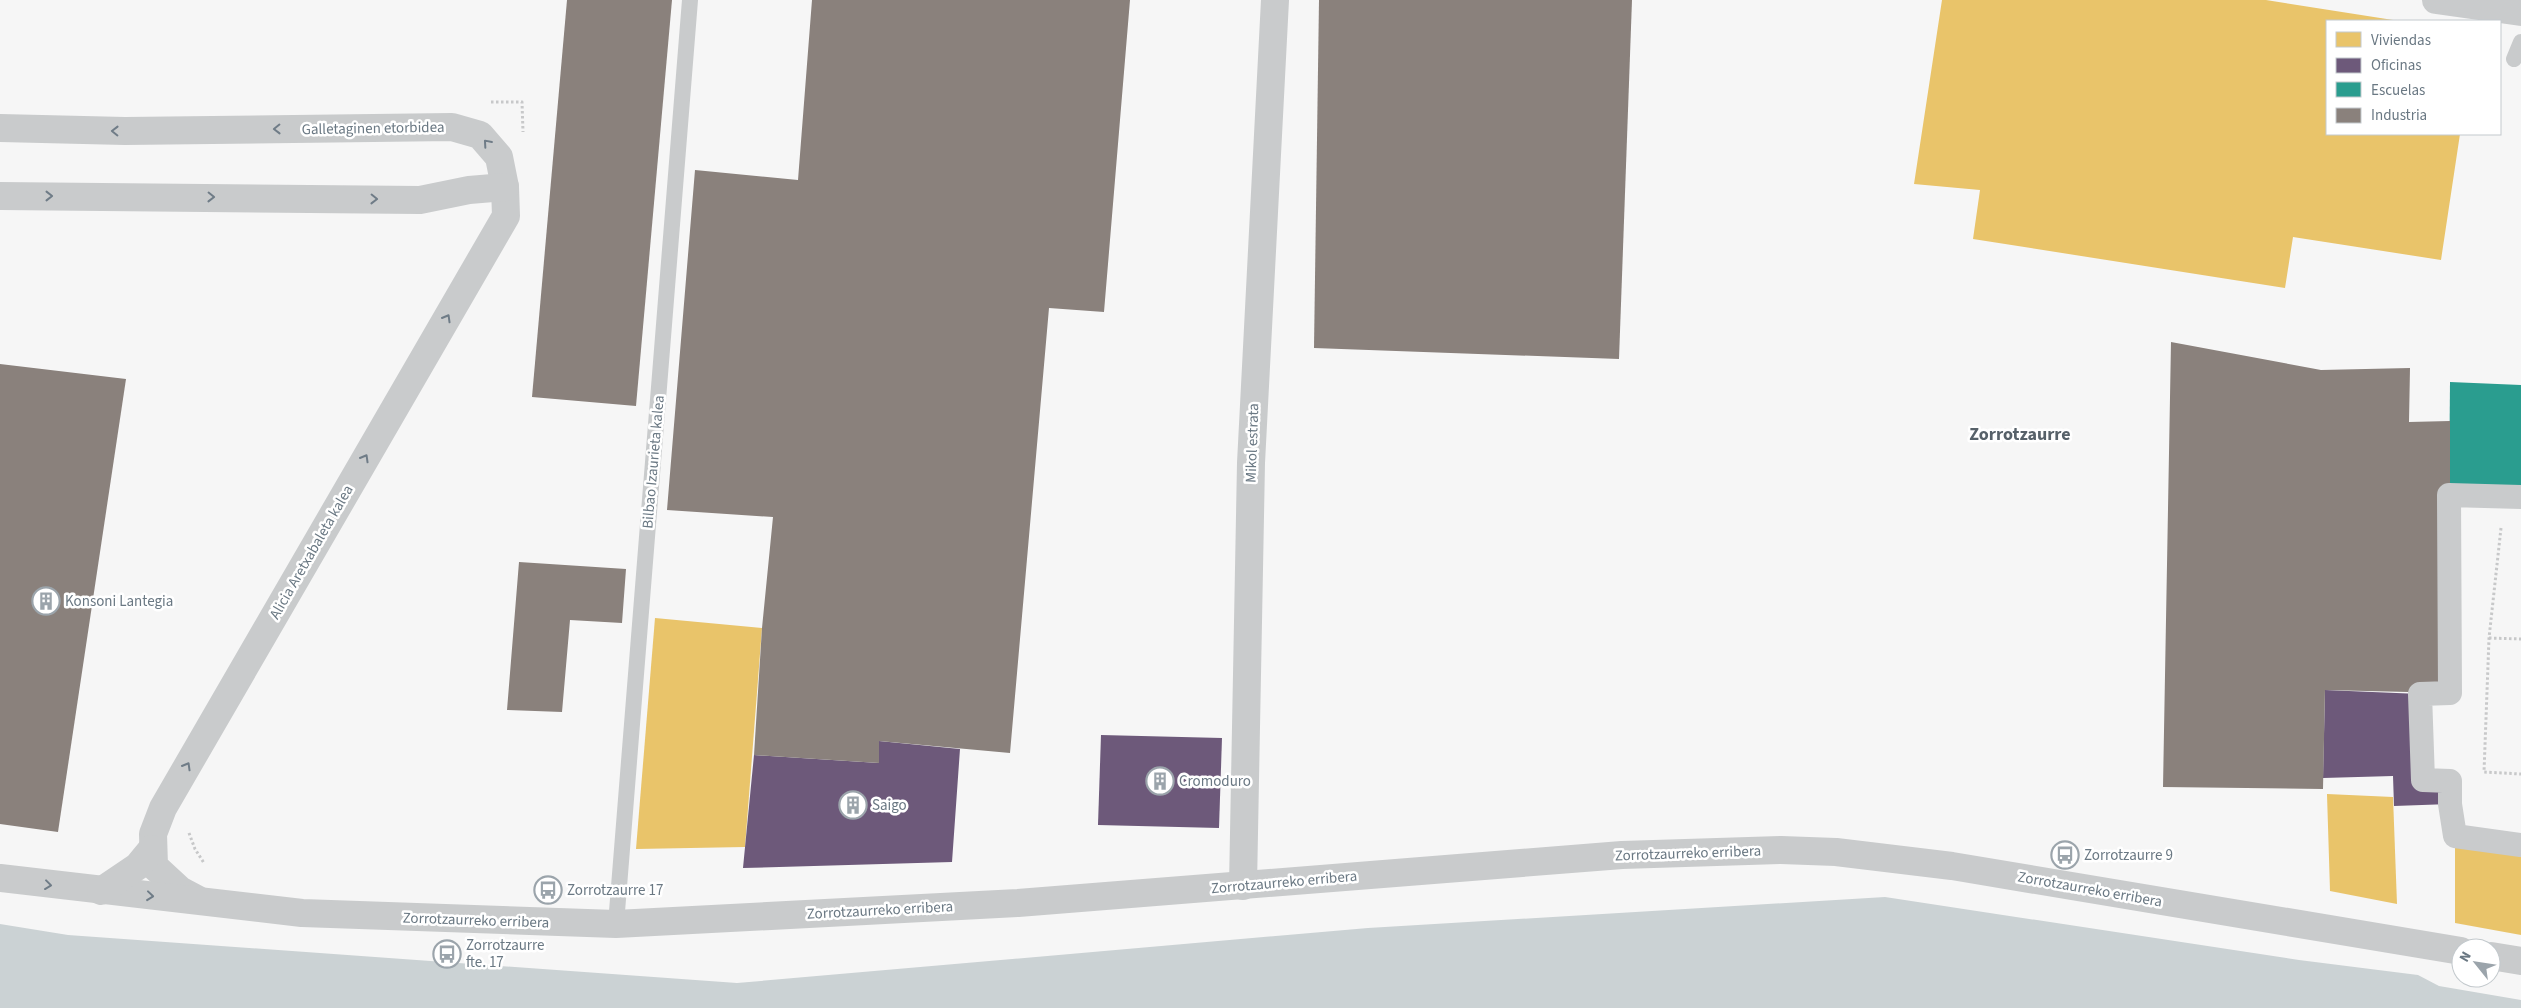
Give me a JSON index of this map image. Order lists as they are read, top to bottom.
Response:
{
  "streets": {
    "street": [
      "Galletaginen etorbidea",
      "Mikol estrata",
      "Alicia Aretxabaleta kalea",
      "Zorrotzaurreko erribera"
    ],
    "lane": ["Bilbao Izaurieta kalea"]
  },
  "crossings": [
    ["Galletaginen etorbidea", "Alicia Aretxabaleta kalea"],
    ["Mikol estrata", "Zorrotzaurreko erribera"],
    ["Bilbao Izaurieta kalea", "Zorrotzaurreko erribera"],
    ["Alicia Aretxabaleta kalea", "Zorrotzaurreko erribera"]
  ],
  "one_way": ["Alicia Aretxabaleta kalea"],
  "districts": ["Zorrotzaurre"],
  "places": {
    "building": ["Konsoni Lantegia", "Cromoduro", "Saigo"],
    "bus stop": ["Zorrotzaurre 9", "Zorrotzaurre 17", "Zorrotzaurre fte. 17"]
  },
  "legend": [
    "Viviendas",
    "Oficinas",
    "Escuelas",
    "Industria"
  ],
  "north": "top left"
}
